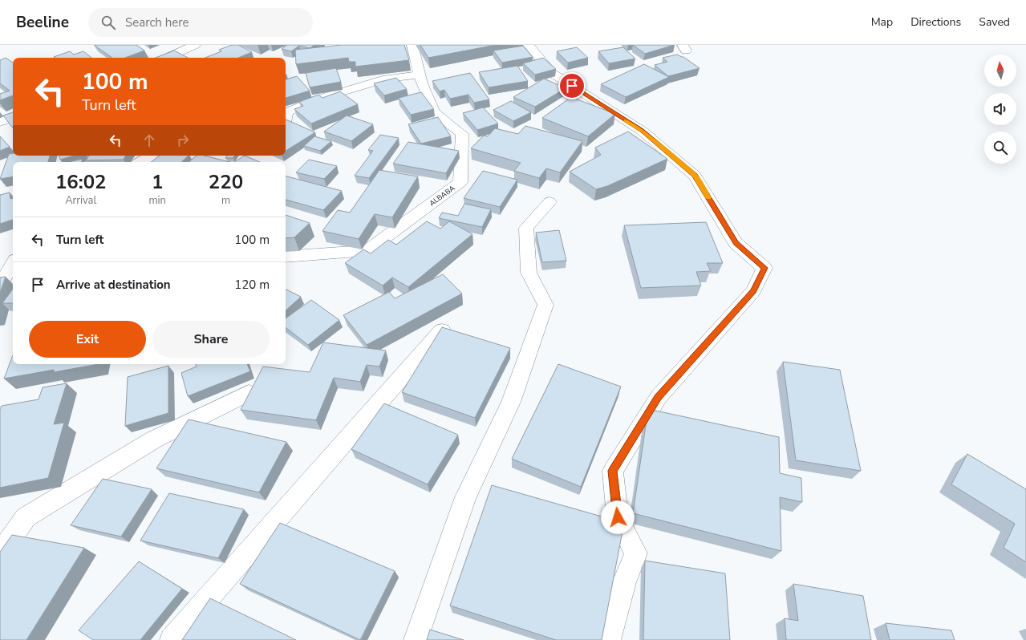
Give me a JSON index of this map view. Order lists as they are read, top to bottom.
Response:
{
  "streets": {
    "street": ["ALBABA"]
  },
  "north": "top",
  "page": {
    "header": "Beeline",
    "search": "Search here",
    "nav": ["Map", "Directions", "Saved"],
    "turn": ["100 m", "Turn left"],
    "eta": [
      "16:02",
      "Arrival",
      "1",
      "min",
      "220",
      "m"
    ],
    "list": [
      {
        "name": "Turn left",
        "value": "100 m"
      },
      {
        "name": "Arrive at destination",
        "value": "120 m"
      }
    ],
    "buttons": ["Exit", "Share"]
  }
}
